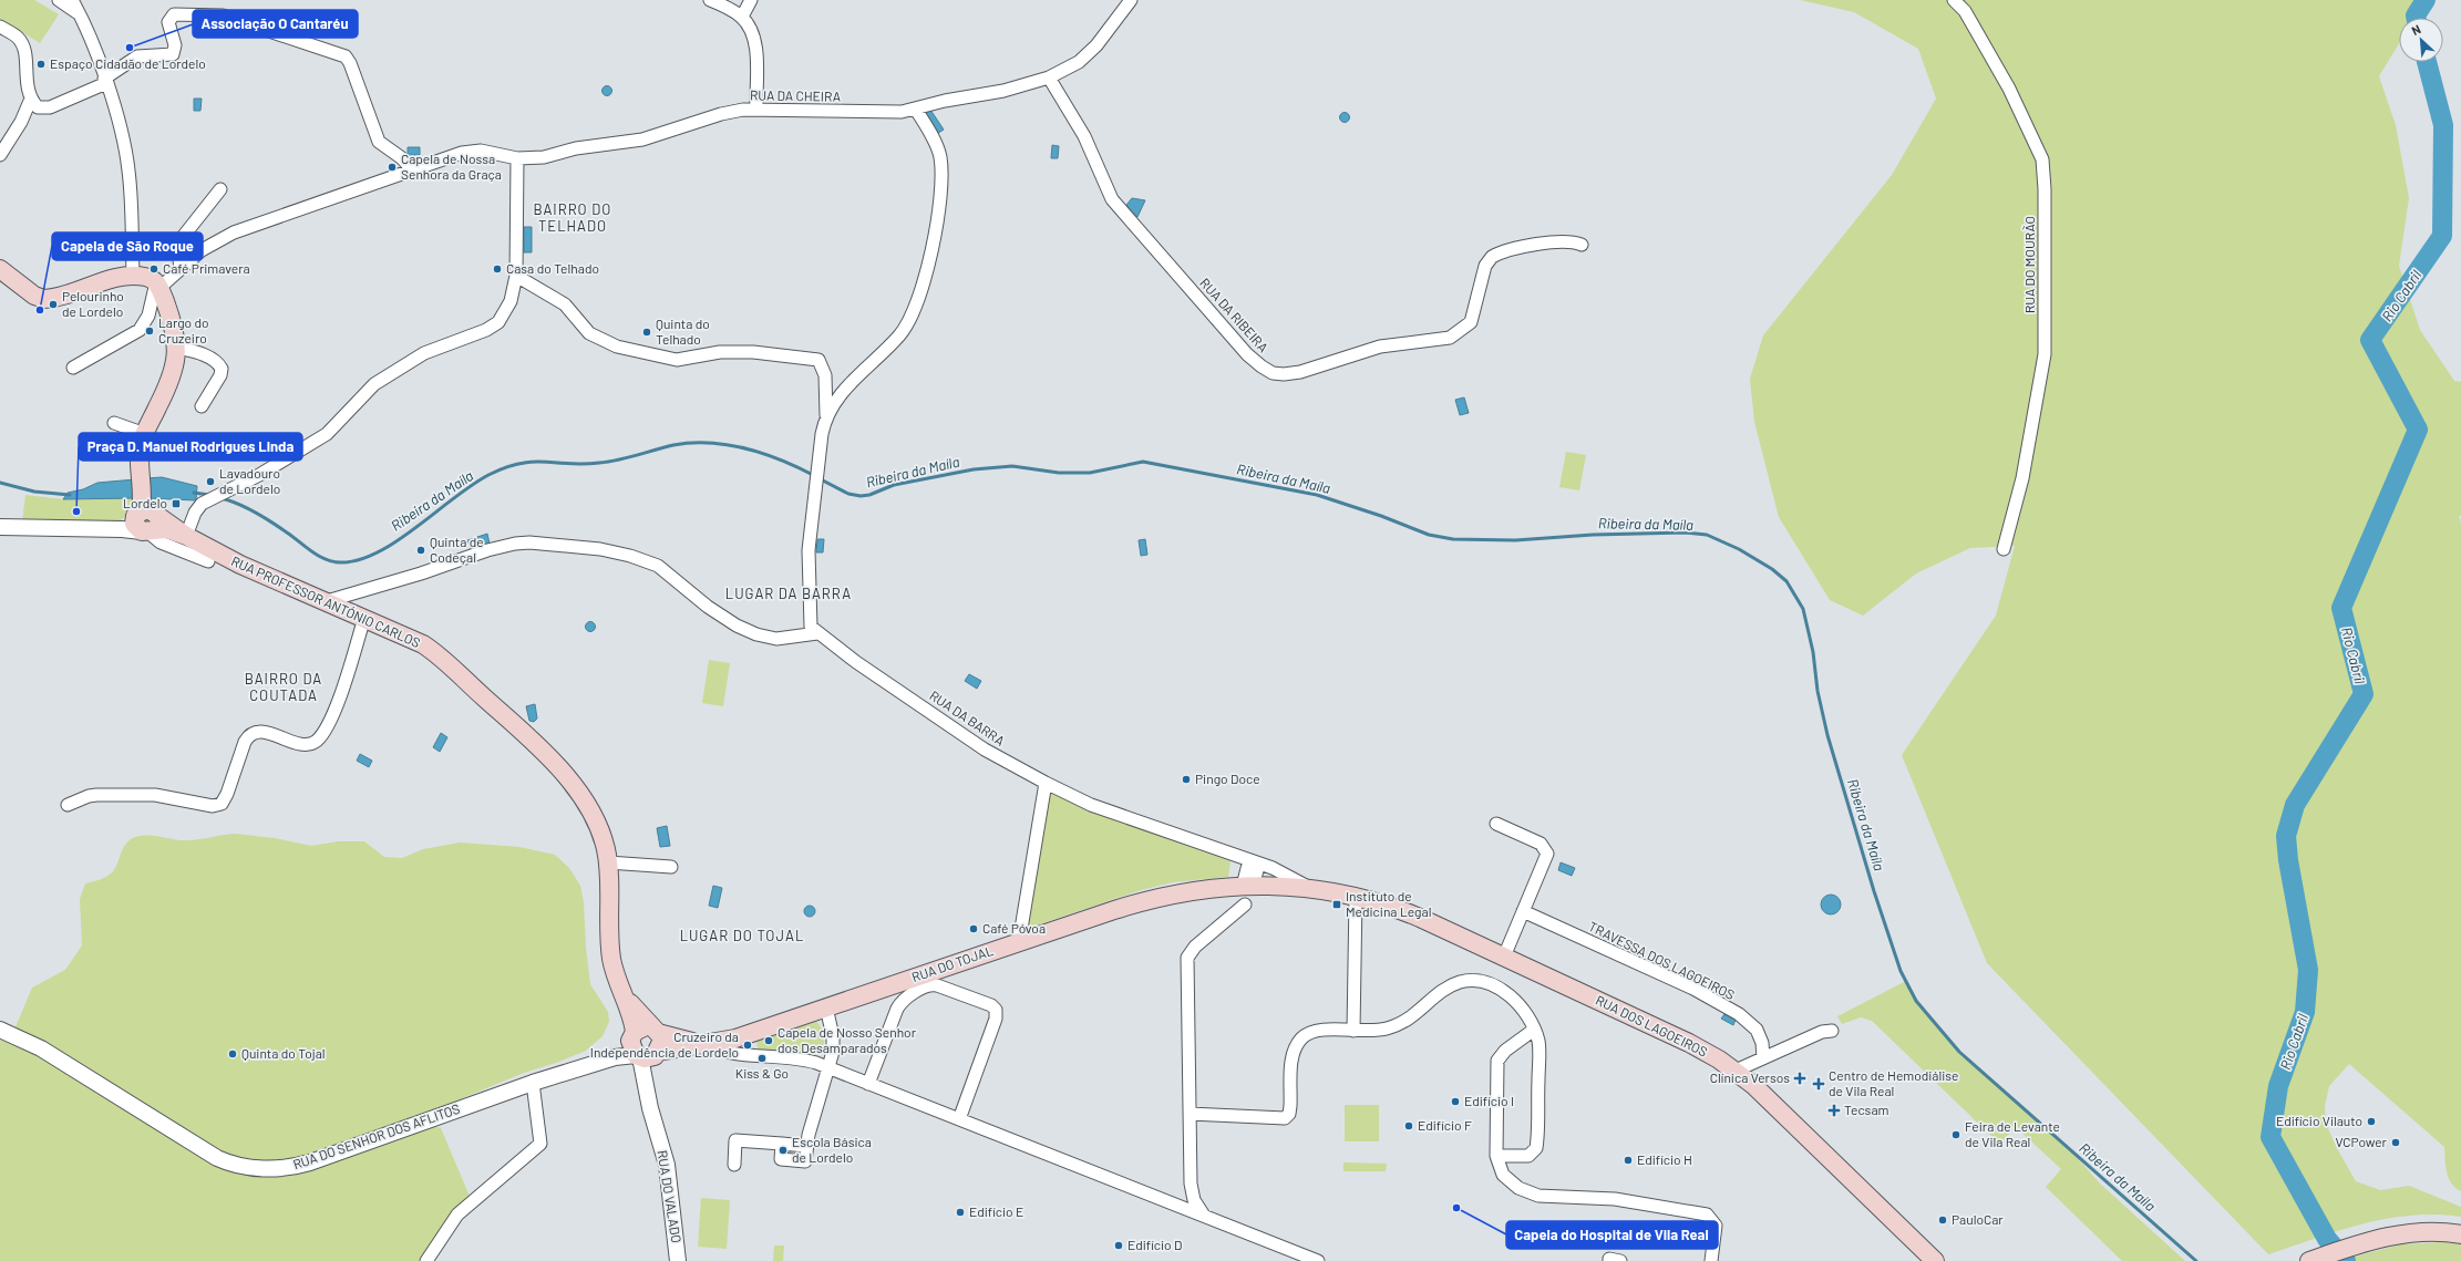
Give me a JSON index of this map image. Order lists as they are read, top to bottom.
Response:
{
  "streets": {
    "main road": ["RUA PROFESSOR ANTÓNIO CARLOS", "RUA DO TOJAL", "RUA DOS LAGOEIROS"],
    "street": [
      "RUA DA CHEIRA",
      "RUA DO MOURÃO",
      "RUA DA RIBEIRA",
      "RUA DA BARRA",
      "TRAVESSA DOS LAGOEIROS",
      "RUA DO SENHOR DOS AFLITOS",
      "RUA DO VALADO"
    ]
  },
  "crossings": [
    ["RUA DA CHEIRA", "RUA DA RIBEIRA"],
    ["RUA DA BARRA", "RUA DO TOJAL"],
    ["RUA DA BARRA", "RUA DOS LAGOEIROS"],
    ["RUA DO TOJAL", "RUA DOS LAGOEIROS"],
    ["RUA DO TOJAL", "RUA DO SENHOR DOS AFLITOS"],
    ["RUA DO TOJAL", "RUA DO VALADO"],
    ["RUA DO SENHOR DOS AFLITOS", "RUA DO VALADO"]
  ],
  "districts": [
    "BAIRRO DO TELHADO",
    "LUGAR DA BARRA",
    "BAIRRO DA COUTADA",
    "LUGAR DO TOJAL"
  ],
  "water": ["Rio Cabril", "Ribeira da Maíla"],
  "places": {
    "other": [
      "Associação O Cantaréu",
      "Espaço Cidadão de Lordelo",
      "Capela de Nossa Senhora da Graça",
      "Café Primavera",
      "Casa do Telhado",
      "Pelourinho de Lordelo",
      "Capela de São Roque",
      "Largo do Cruzeiro",
      "Quinta do Telhado",
      "Lavadouro de Lordelo",
      "Praça D. Manuel Rodrigues Linda",
      "Quinta de Codeçal",
      "Pingo Doce",
      "Café Póvoa",
      "Capela de Nosso Senhor dos Desamparados",
      "Cruzeiro da Independência de Lordelo",
      "Quinta do Tojal",
      "Kiss & Go",
      "Edifício I",
      "Edifício Vilauto",
      "Edifício F",
      "Feira de Levante de Vila Real",
      "VCPower",
      "Escola Básica de Lordelo",
      "Edifício H",
      "Capela do Hospital de Vila Real",
      "Edifício E",
      "PauloCar",
      "Edifício D"
    ],
    "transit": ["Lordelo", "Instituto de Medicina Legal"],
    "health": ["Clínica Versos", "Centro de Hemodiálise de Vila Real", "Tecsam"]
  },
  "north": "top left"
}
